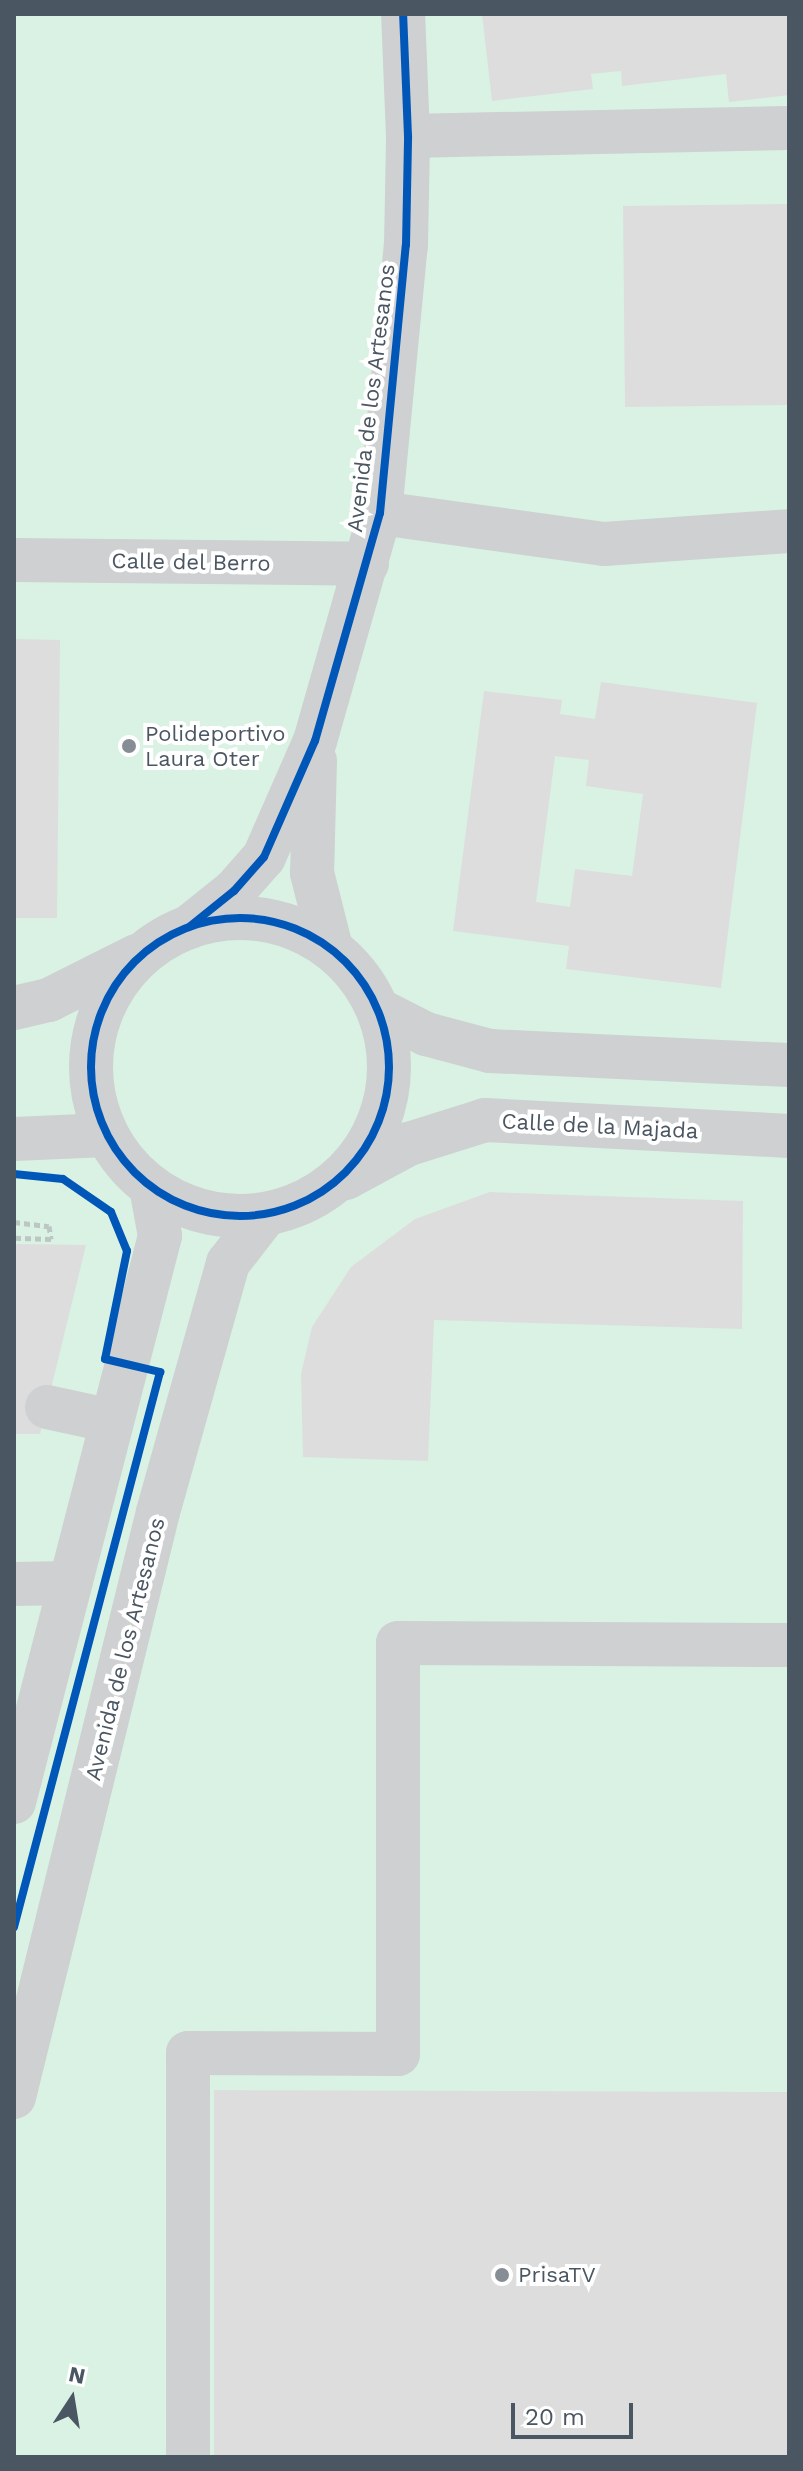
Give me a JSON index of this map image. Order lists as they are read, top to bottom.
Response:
{
  "streets": {
    "street": ["Avenida de los Artesanos", "Calle del Berro", "Calle de la Majada"]
  },
  "crossings": [
    ["Avenida de los Artesanos", "Calle del Berro"],
    ["Avenida de los Artesanos", "Calle de la Majada"]
  ],
  "places": ["Polideportivo Laura Oter", "PrisaTV"],
  "scale_bar": "20 m",
  "north": "top"
}
